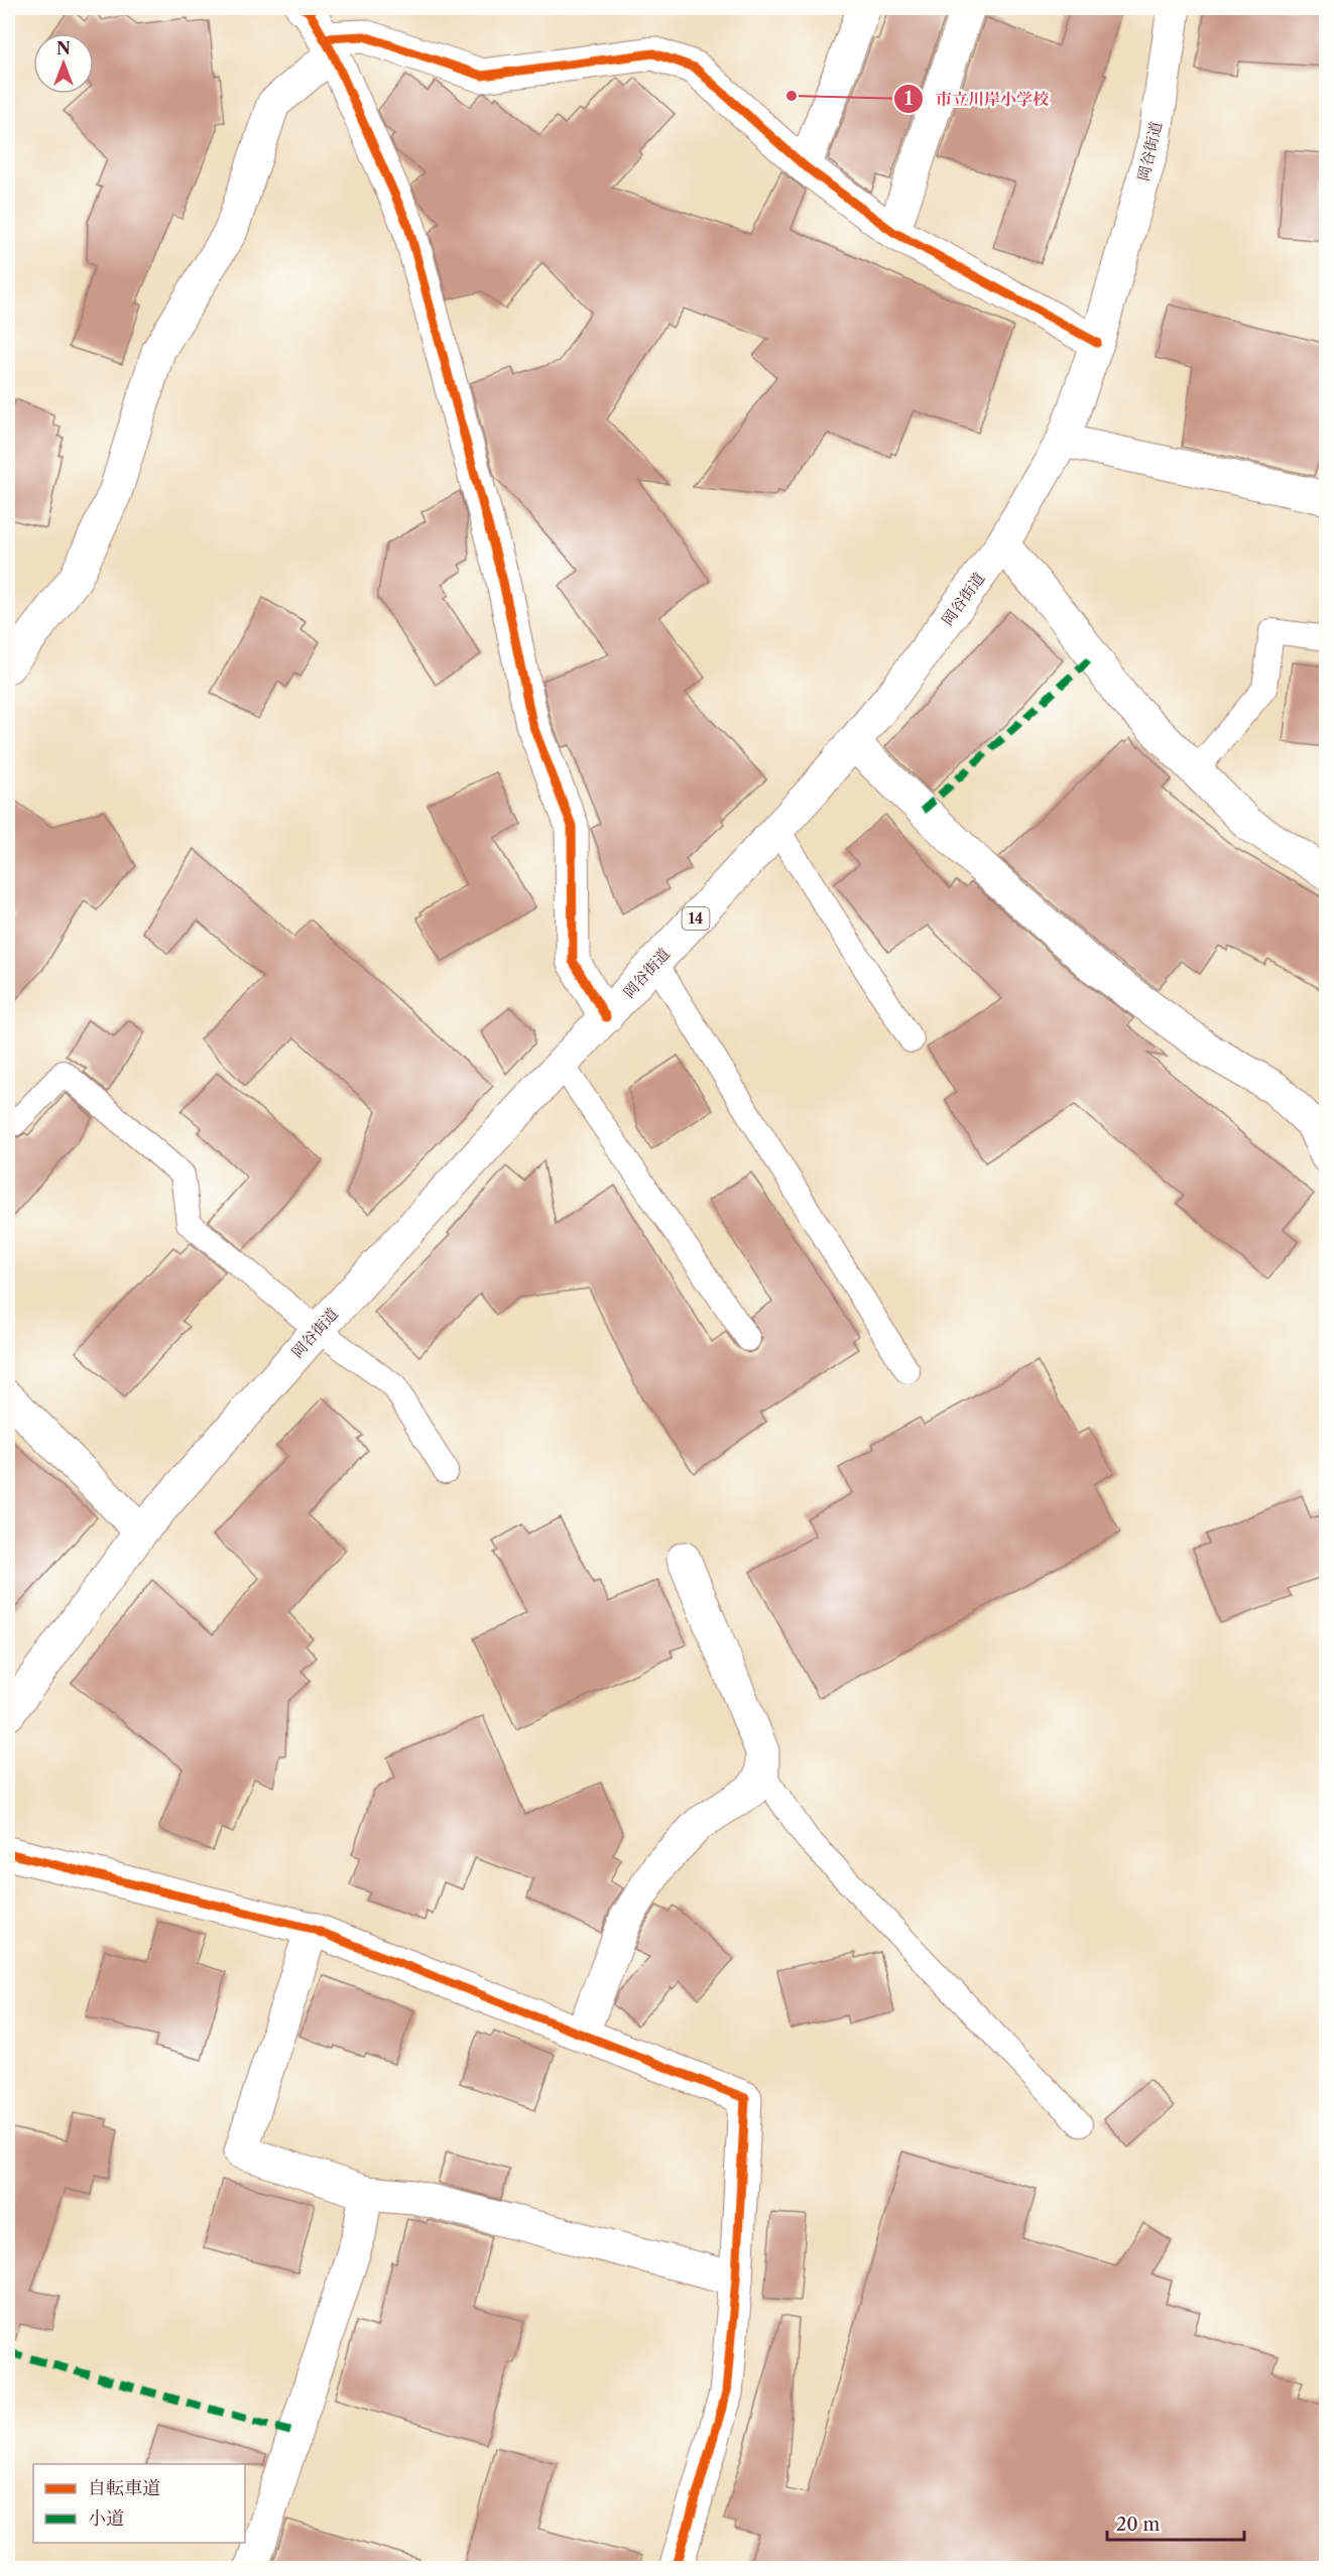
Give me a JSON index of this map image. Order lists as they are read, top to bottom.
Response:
{
  "streets": {
    "street": ["岡谷街道", "14"]
  },
  "places": ["市立川岸小学校"],
  "legend": ["自転車道", "小道"],
  "scale_bar": "20 m",
  "north": "top"
}
